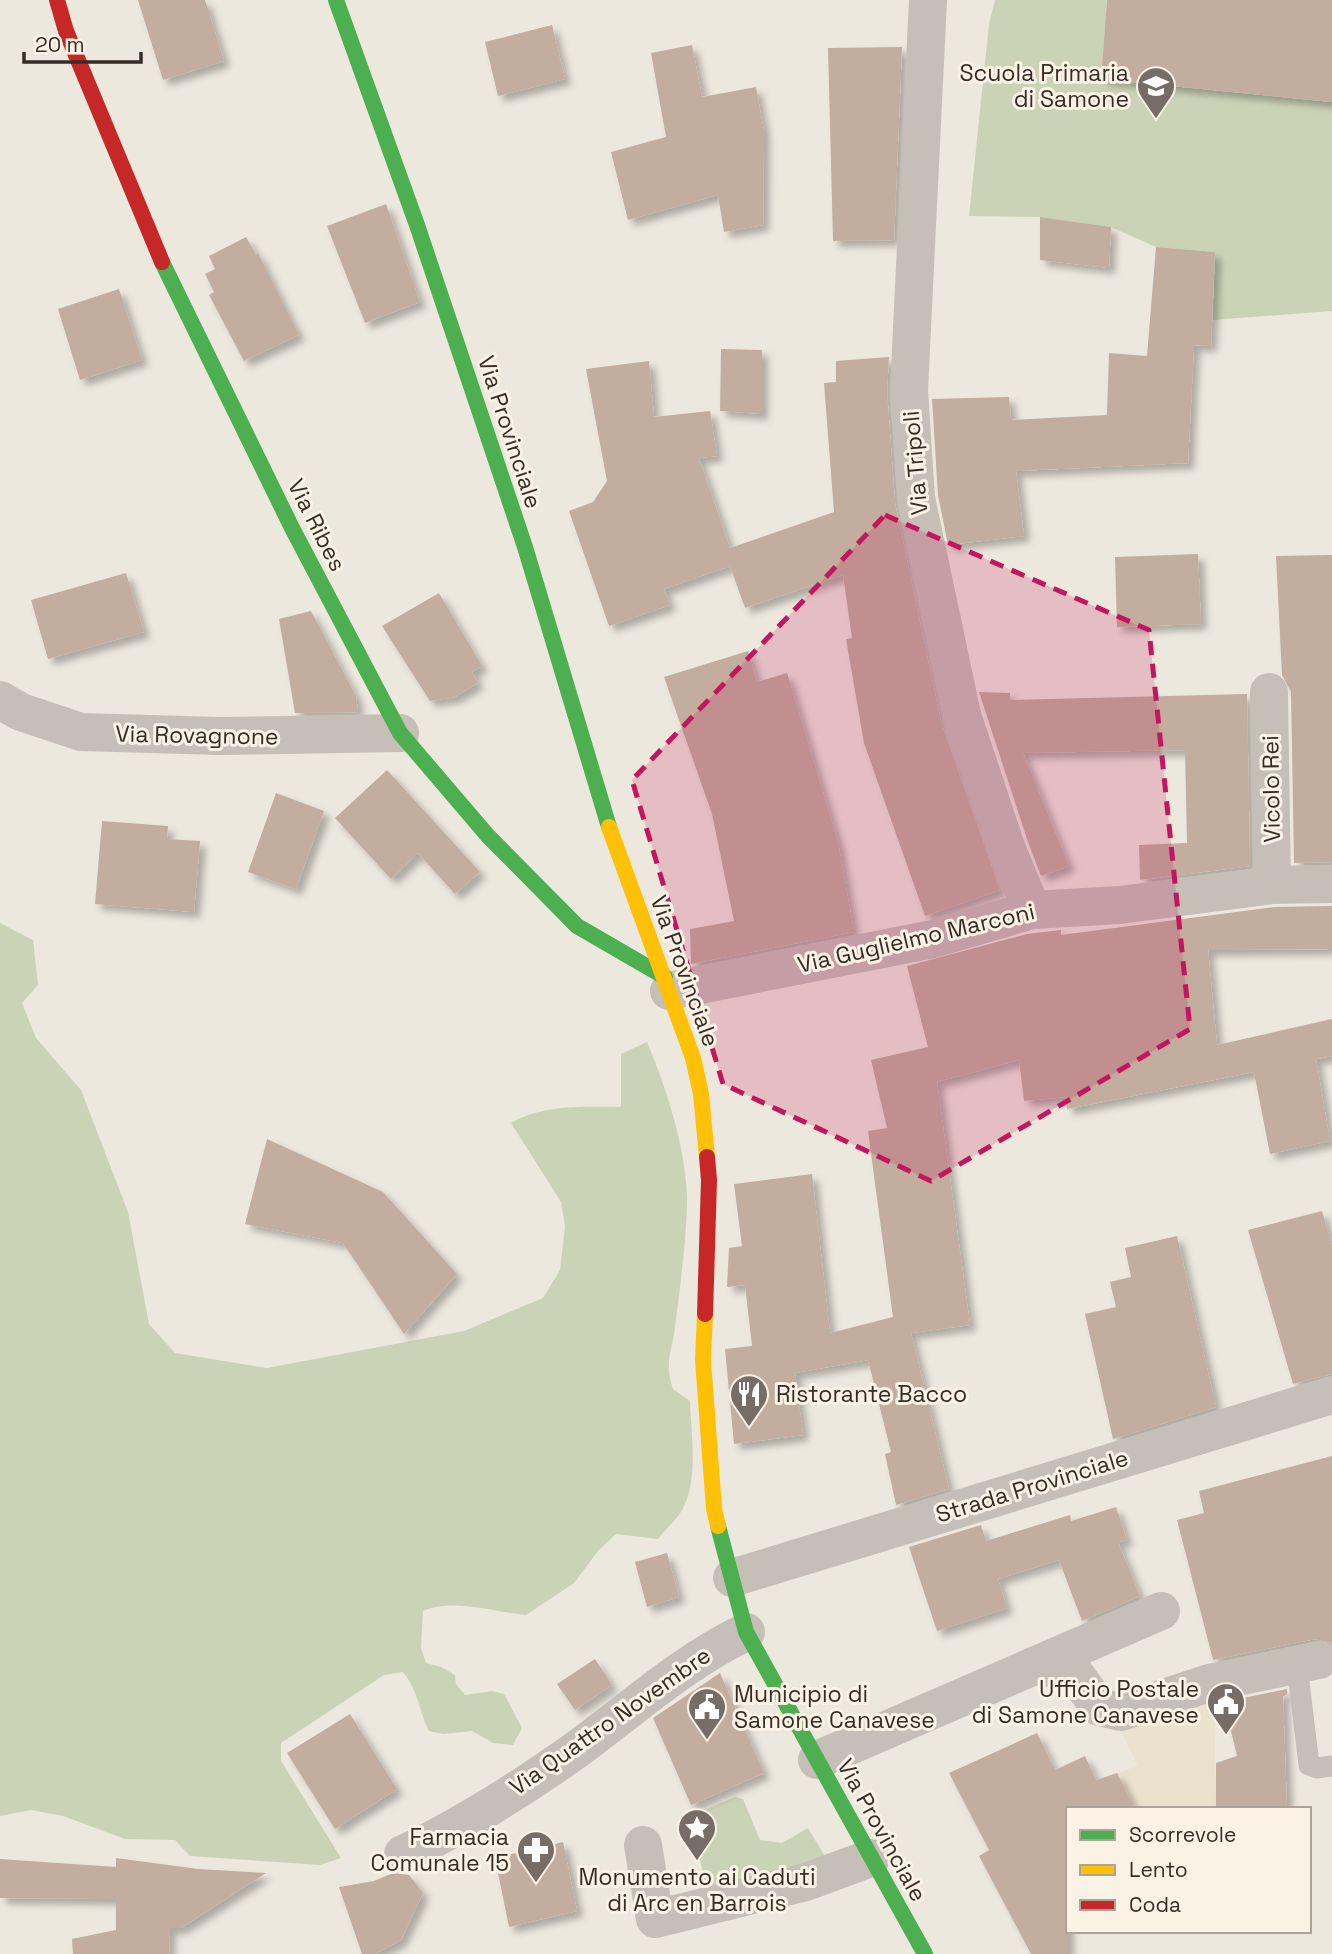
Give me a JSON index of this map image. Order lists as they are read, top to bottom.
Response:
{
  "streets": {
    "main road": ["Via Provinciale", "Via Ribes"],
    "street": [
      "Via Tripoli",
      "Via Rovagnone",
      "Vicolo Rei",
      "Via Guglielmo Marconi",
      "Strada Provinciale",
      "Via Quattro Novembre"
    ]
  },
  "crossings": [
    ["Via Provinciale", "Via Ribes"],
    ["Via Provinciale", "Via Guglielmo Marconi"],
    ["Via Provinciale", "Strada Provinciale"],
    ["Via Provinciale", "Via Quattro Novembre"],
    ["Via Tripoli", "Via Guglielmo Marconi"],
    ["Via Ribes", "Via Rovagnone"],
    ["Via Ribes", "Via Guglielmo Marconi"],
    ["Vicolo Rei", "Via Guglielmo Marconi"]
  ],
  "places": {
    "school or university": ["Scuola Primaria di Samone"],
    "restaurant": ["Ristorante Bacco"],
    "public building": ["Ufficio Postale di Samone Canavese", "Municipio di Samone Canavese"],
    "place": ["Monumento ai Caduti di Arc en Barrois"],
    "pharmacy": ["Farmacia Comunale 15"]
  },
  "legend": ["Scorrevole", "Lento", "Coda"],
  "scale_bar": "20 m"
}
